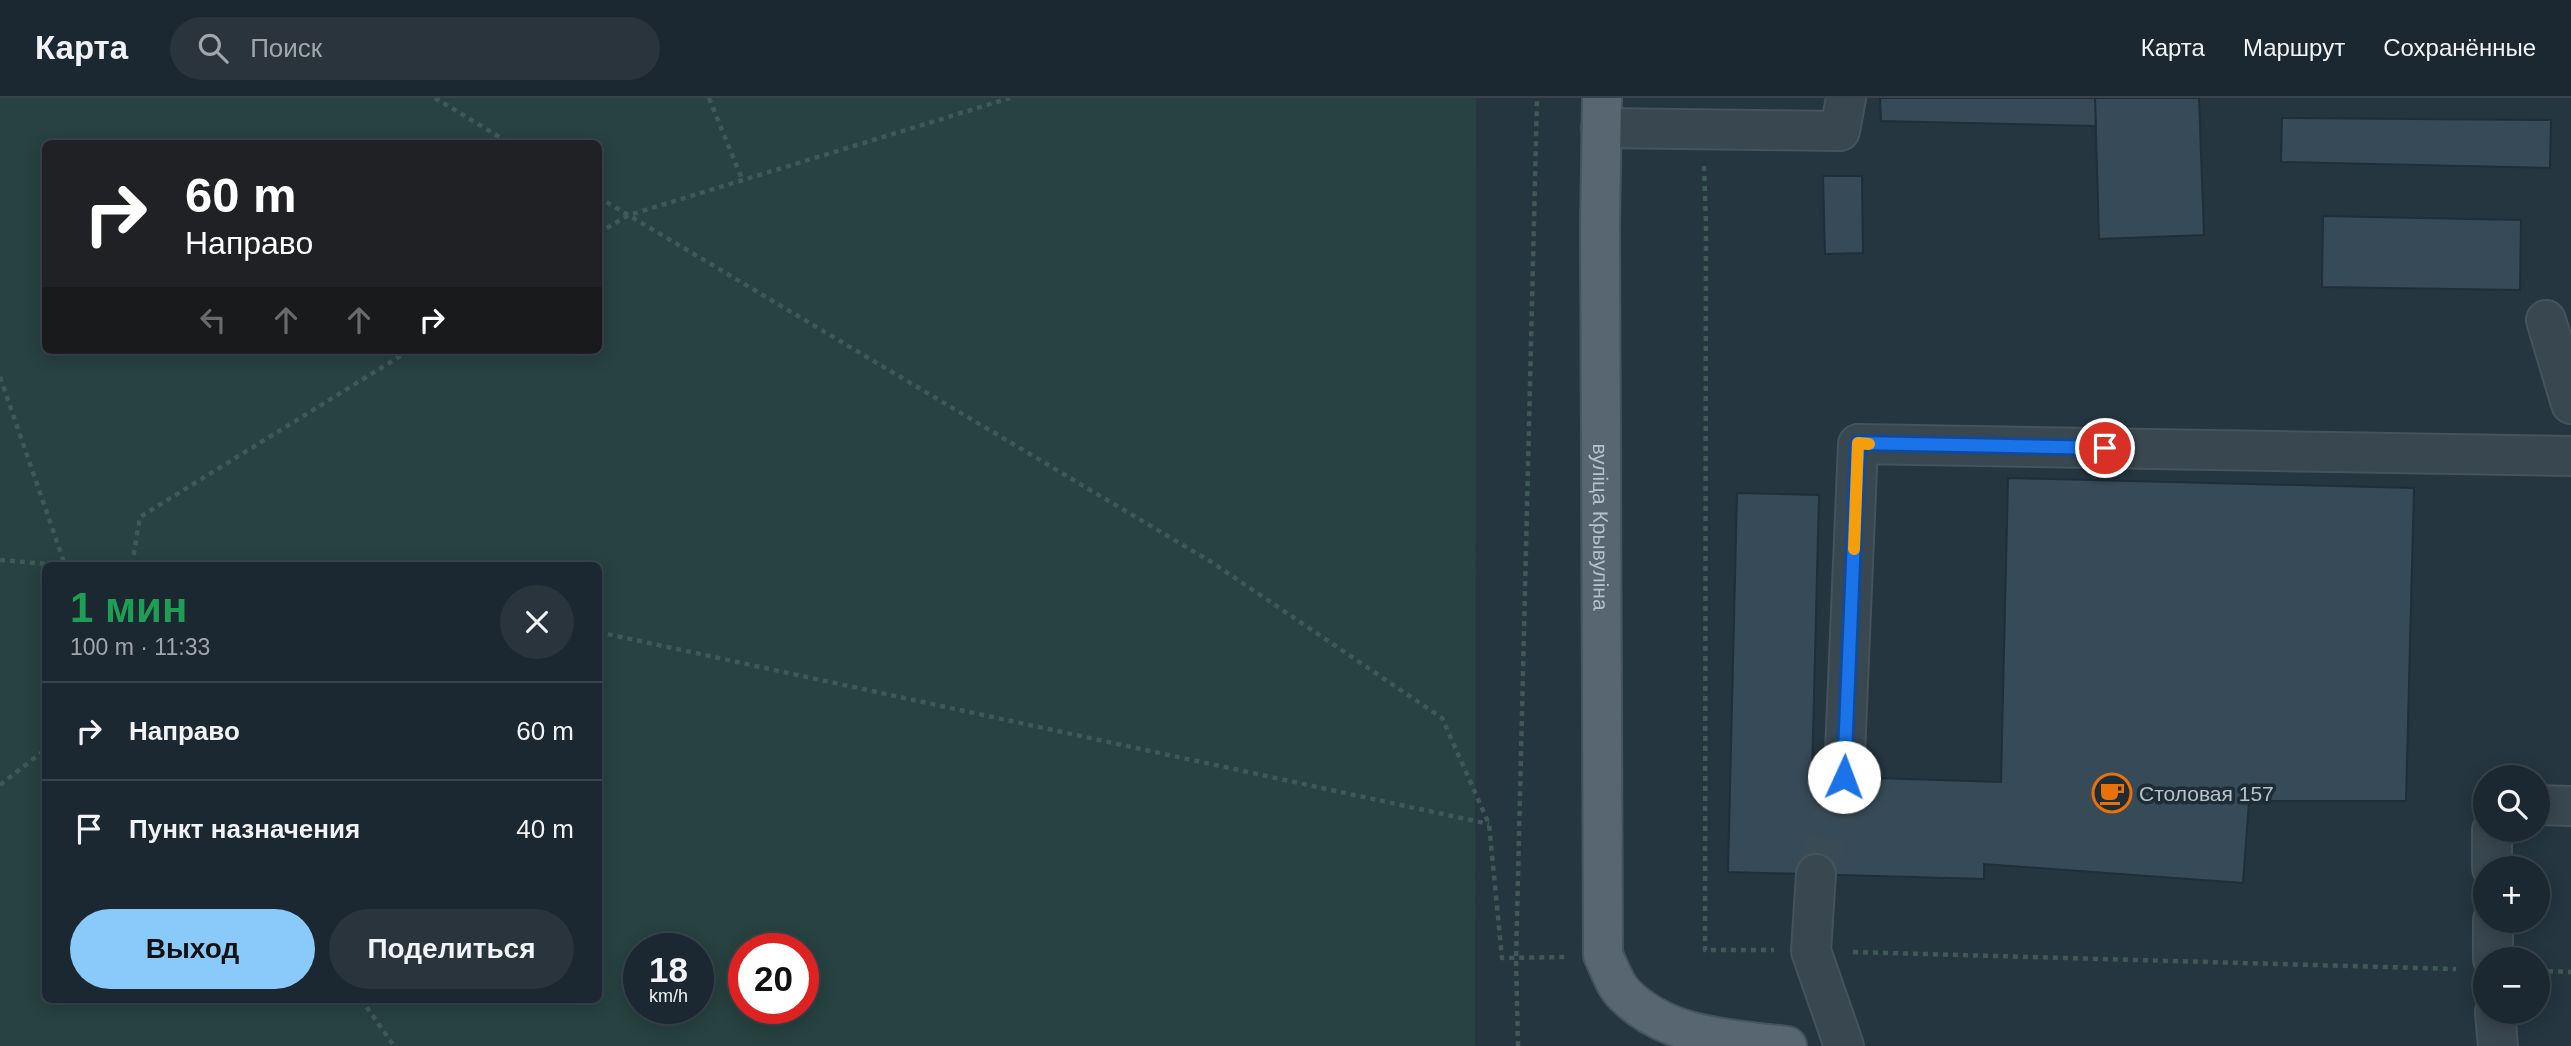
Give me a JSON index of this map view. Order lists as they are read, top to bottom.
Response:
{
  "streets": {
    "main road": ["вуліца Крывуліна"]
  },
  "places": {
    "cafe": ["Столовая 157"]
  },
  "page": {
    "header": "Карта",
    "search": "Поиск",
    "nav": ["Карта", "Маршрут", "Сохранённые"],
    "turn": ["60 m", "Направо"],
    "heading": ["1 мин", "100 m · 11:33"],
    "list": [
      {
        "name": "Направо",
        "value": "60 m"
      },
      {
        "name": "Пункт назначения",
        "value": "40 m"
      }
    ],
    "map_buttons": ["+", "−"],
    "buttons": ["Выход", "Поделиться"],
    "speed": "18 km/h",
    "limit": "20"
  }
}
